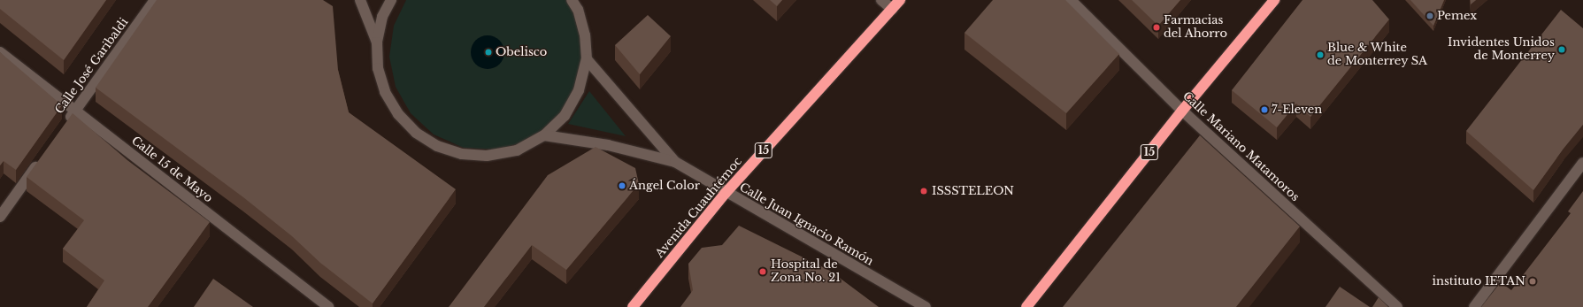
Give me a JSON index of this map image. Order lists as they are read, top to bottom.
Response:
{
  "streets": {
    "highway": ["15", "Avenida Cuauhtémoc"],
    "street": [
      "Calle José Garibaldi",
      "Calle Mariano Matamoros",
      "Calle 15 de Mayo",
      "Calle Juan Ignacio Ramón"
    ]
  },
  "crossings": [
    ["Calle José Garibaldi", "Calle 15 de Mayo"],
    ["Calle Mariano Matamoros", "15"],
    ["Avenida Cuauhtémoc", "Calle Juan Ignacio Ramón"]
  ],
  "places": [
    "Pemex",
    "Farmacias del Ahorro",
    "Invidentes Unidos de Monterrey",
    "Obelisco",
    "Blue & White de Monterrey SA",
    "7-Eleven",
    "Ángel Color",
    "ISSSTELEON",
    "Hospital de Zona No. 21",
    "instituto IETAN"
  ]
}
